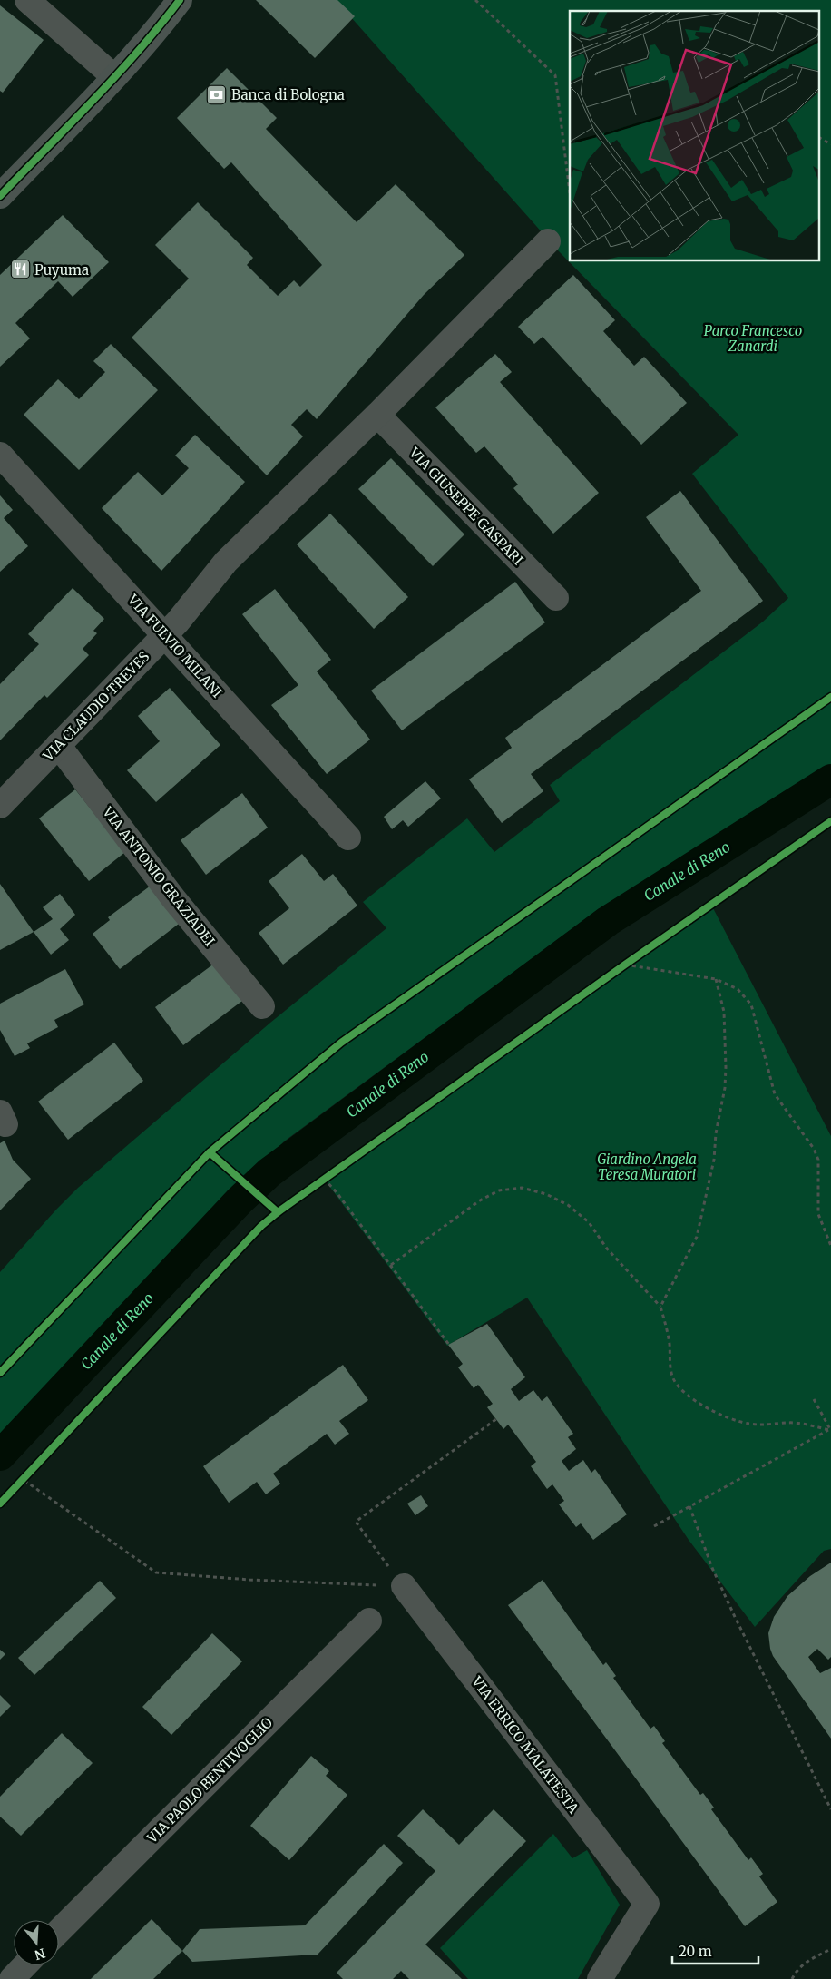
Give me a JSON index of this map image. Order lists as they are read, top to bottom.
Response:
{
  "streets": {
    "street": [
      "VIA GIUSEPPE GASPARI",
      "VIA FULVIO MILANI",
      "VIA CLAUDIO TREVES",
      "VIA ANTONIO GRAZIADEI",
      "VIA ERRICO MALATESTA",
      "VIA PAOLO BENTIVOGLIO"
    ]
  },
  "crossings": [
    ["VIA GIUSEPPE GASPARI", "VIA CLAUDIO TREVES"],
    ["VIA FULVIO MILANI", "VIA CLAUDIO TREVES"],
    ["VIA CLAUDIO TREVES", "VIA ANTONIO GRAZIADEI"]
  ],
  "water": ["Canale di Reno"],
  "parks": ["Parco Francesco Zanardi", "Giardino Angela Teresa Muratori"],
  "places": {
    "bank": ["Banca di Bologna"],
    "restaurant": ["Puyuma"]
  },
  "scale_bar": "20 m",
  "north": "bottom"
}
